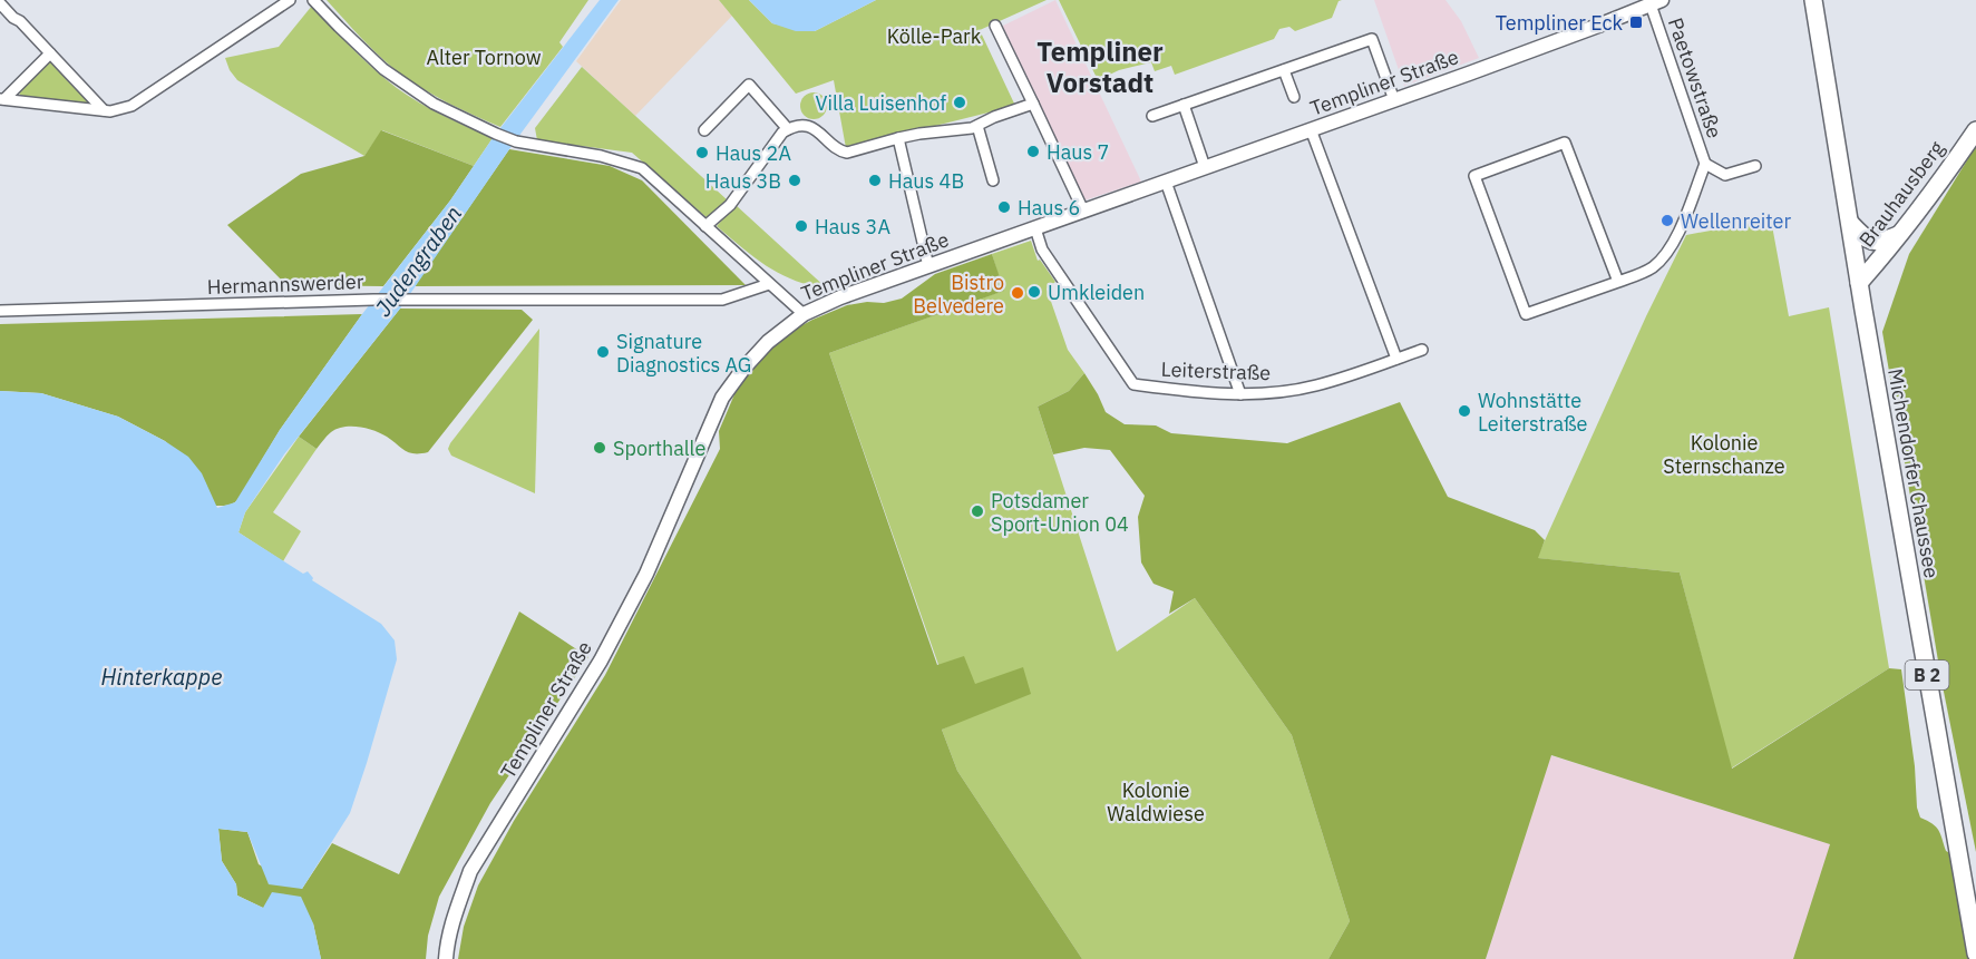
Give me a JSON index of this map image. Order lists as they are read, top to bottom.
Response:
{
  "streets": {
    "main road": ["Brauhausberg", "Michendorfer Chaussee", "B 2"],
    "street": [
      "Paetowstraße",
      "Templiner Straße",
      "Hermannswerder",
      "Leiterstraße"
    ]
  },
  "crossings": [
    ["Paetowstraße", "Templiner Straße"],
    ["Templiner Straße", "Leiterstraße"],
    ["Brauhausberg", "Michendorfer Chaussee"]
  ],
  "districts": ["Templiner Vorstadt"],
  "water": ["Judengraben", "Hinterkappe"],
  "parks": [
    "Kölle-Park",
    "Alter Tornow",
    "Kolonie Sternschanze",
    "Kolonie Waldwiese"
  ],
  "places": {
    "transit": ["Templiner Eck"],
    "other": [
      "Villa Luisenhof",
      "Haus 7",
      "Haus 2A",
      "Haus 3B",
      "Haus 4B",
      "Haus 6",
      "Wellenreiter",
      "Haus 3A",
      "Umkleiden",
      "Bistro Belvedere",
      "Signature Diagnostics AG",
      "Wohnstätte Leiterstraße",
      "Sporthalle",
      "Potsdamer Sport-Union 04"
    ]
  }
}
